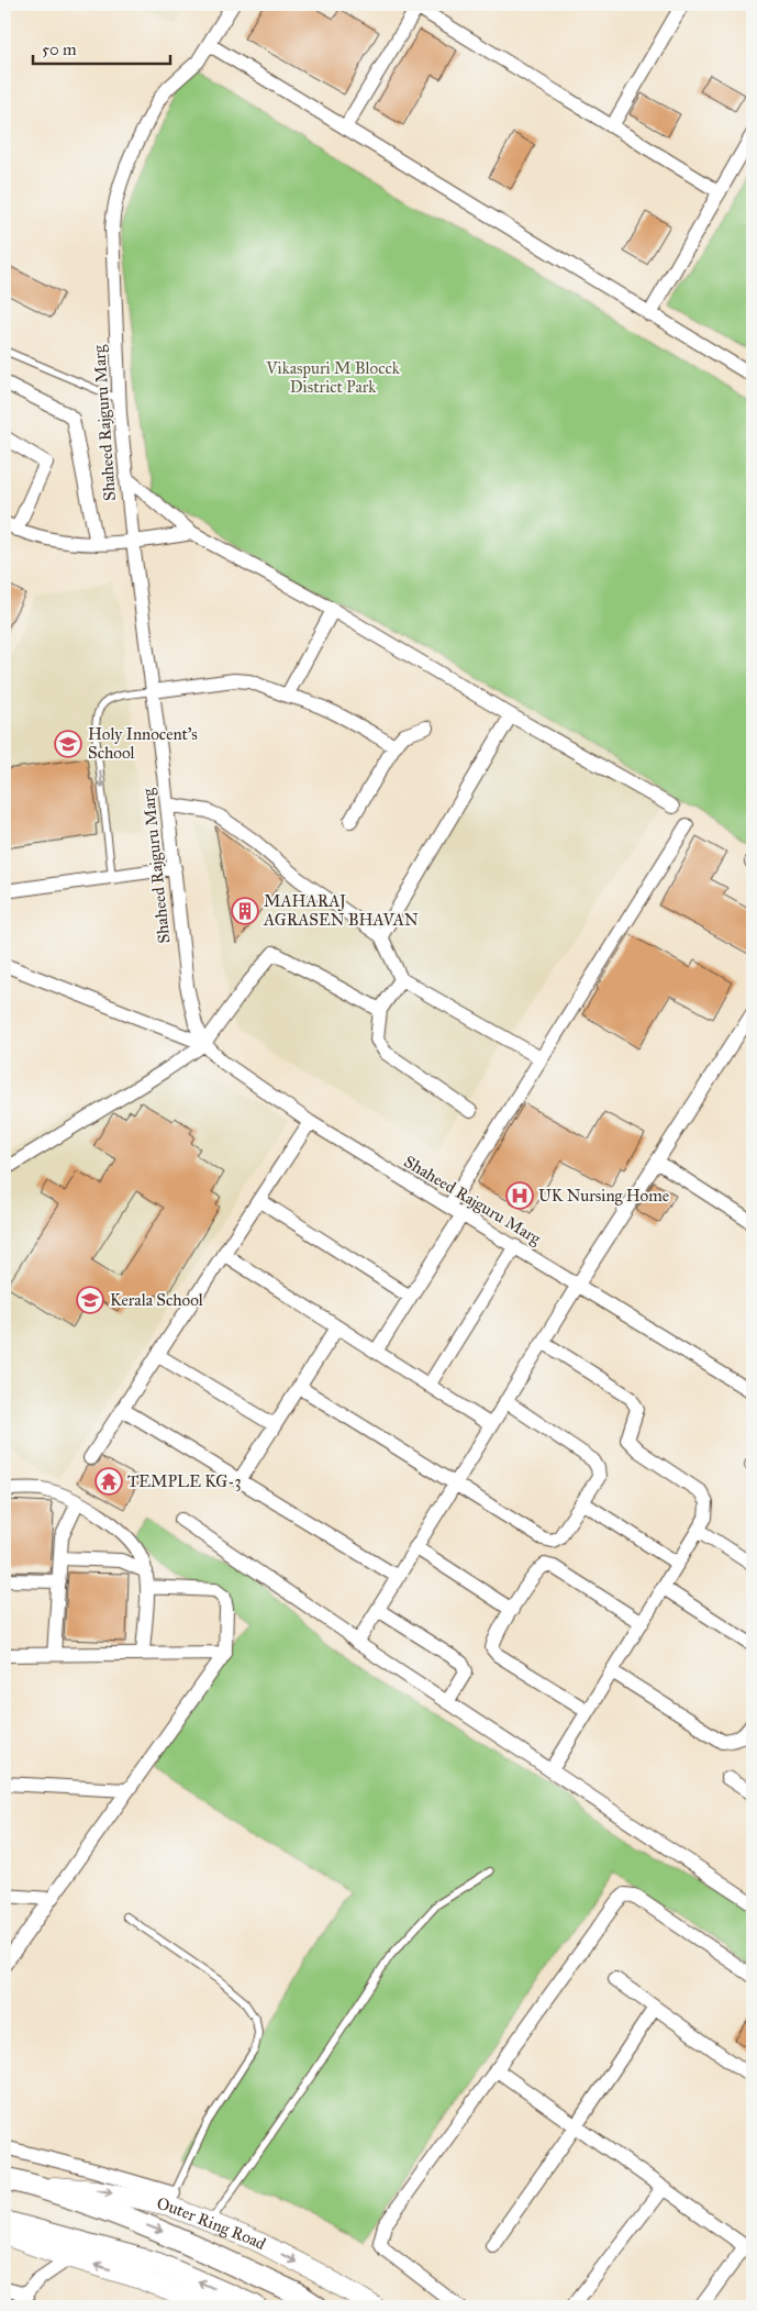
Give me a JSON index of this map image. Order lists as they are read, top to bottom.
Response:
{
  "streets": {
    "main road": ["Outer Ring Road"],
    "street": ["Shaheed Rajguru Marg"]
  },
  "parks": ["Vikaspuri M Blocck District Park"],
  "places": {
    "school or university": ["Holy Innocent's School", "Kerala School"],
    "building": ["MAHARAJ AGRASEN BHAVAN"],
    "hospital": ["UK Nursing Home"],
    "temple": ["TEMPLE KG-3"]
  },
  "scale_bar": "50 m"
}
